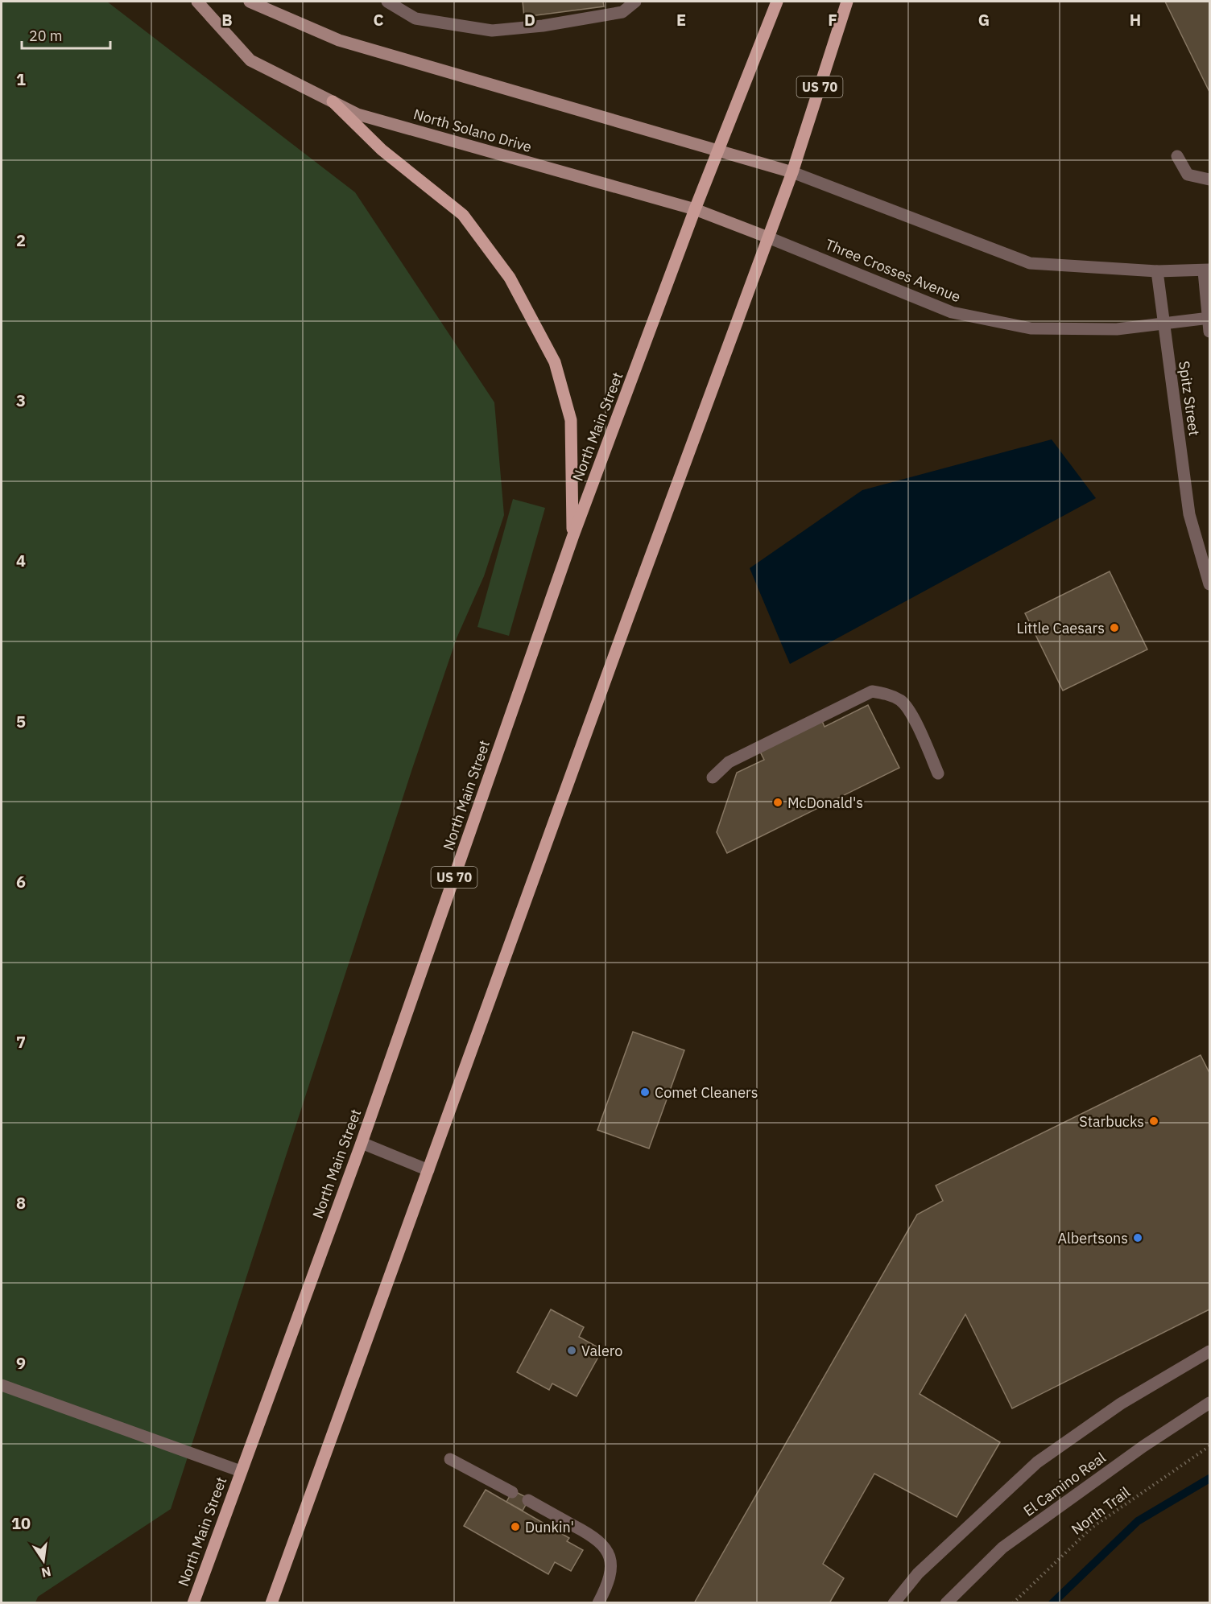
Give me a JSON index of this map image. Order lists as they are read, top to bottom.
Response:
{
  "streets": {
    "main road": ["US 70", "North Solano Drive", "North Main Street"],
    "street": ["Three Crosses Avenue", "Spitz Street", "El Camino Real"],
    "path": ["North Trail"]
  },
  "crossings": [
    ["US 70", "North Solano Drive"],
    ["US 70", "Three Crosses Avenue"],
    ["North Solano Drive", "Three Crosses Avenue"],
    ["North Solano Drive", "North Main Street"],
    ["Three Crosses Avenue", "Spitz Street"]
  ],
  "places": [
    "Little Caesars",
    "McDonald's",
    "Comet Cleaners",
    "Starbucks",
    "Albertsons",
    "Valero",
    "Dunkin'"
  ],
  "scale_bar": "20 m",
  "north": "bottom",
  "grid": {
    "columns": [
      "B",
      "C",
      "D",
      "E",
      "F",
      "G",
      "H"
    ],
    "rows": [
      "1",
      "2",
      "3",
      "4",
      "5",
      "6",
      "7",
      "8",
      "9",
      "10"
    ]
  }
}
